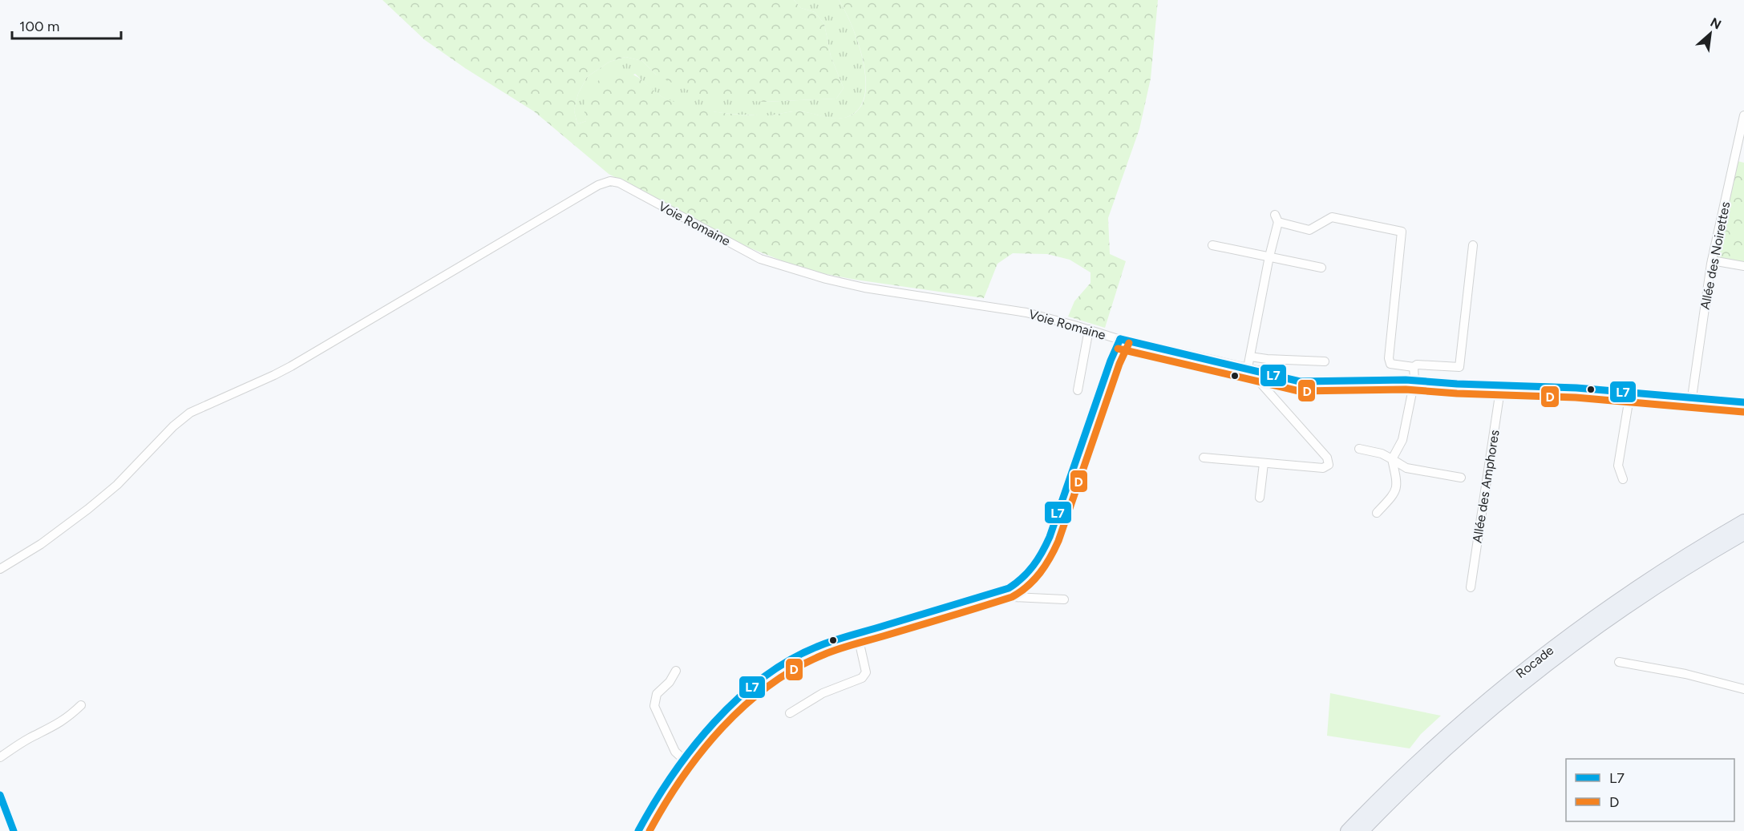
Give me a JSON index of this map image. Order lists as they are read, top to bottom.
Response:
{
  "streets": {
    "highway": ["Rocade"],
    "street": ["Voie Romaine", "Allée des Noirettes", "Allée des Amphores"]
  },
  "crossings": [
    ["Voie Romaine", "Allée des Noirettes"],
    ["Voie Romaine", "Allée des Amphores"]
  ],
  "lines": ["transit line L7", "transit line D"],
  "legend": ["L7", "D"],
  "scale_bar": "100 m",
  "north": "top right"
}
